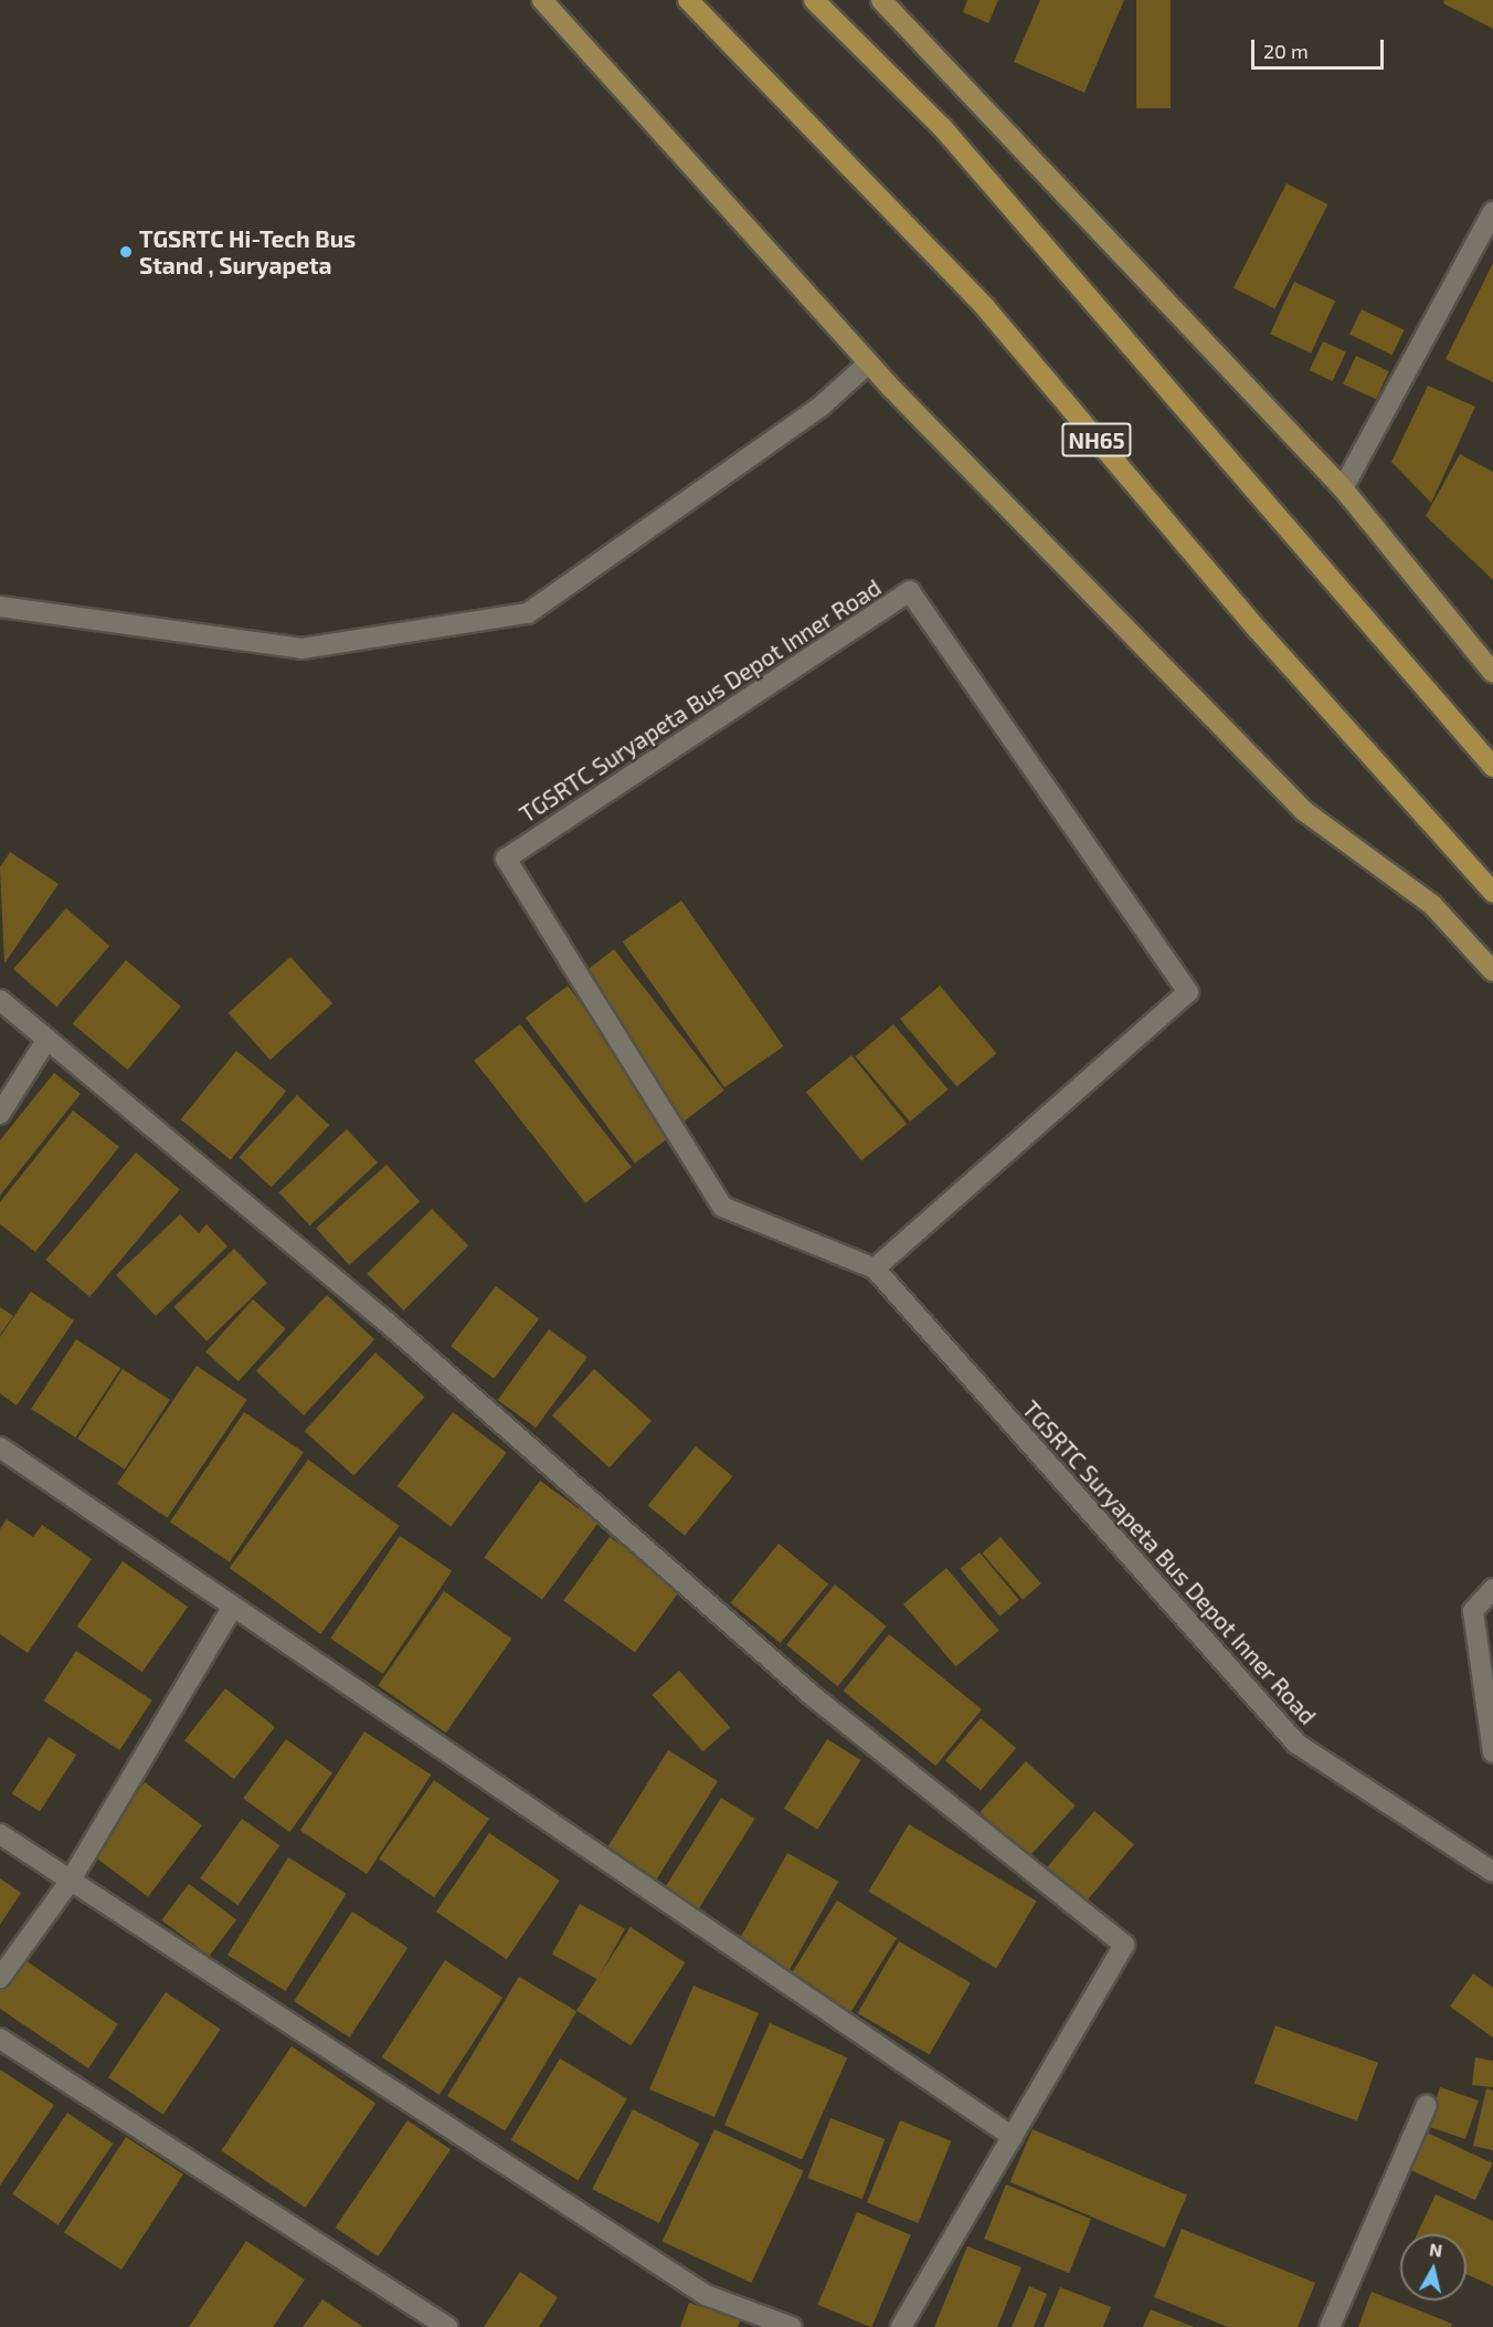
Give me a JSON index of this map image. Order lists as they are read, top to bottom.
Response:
{
  "streets": {
    "highway": ["NH65"],
    "street": ["TGSRTC Suryapeta Bus Depot Inner Road"]
  },
  "places": ["TGSRTC Hi-Tech Bus Stand , Suryapeta"],
  "scale_bar": "20 m",
  "north": "top"
}
